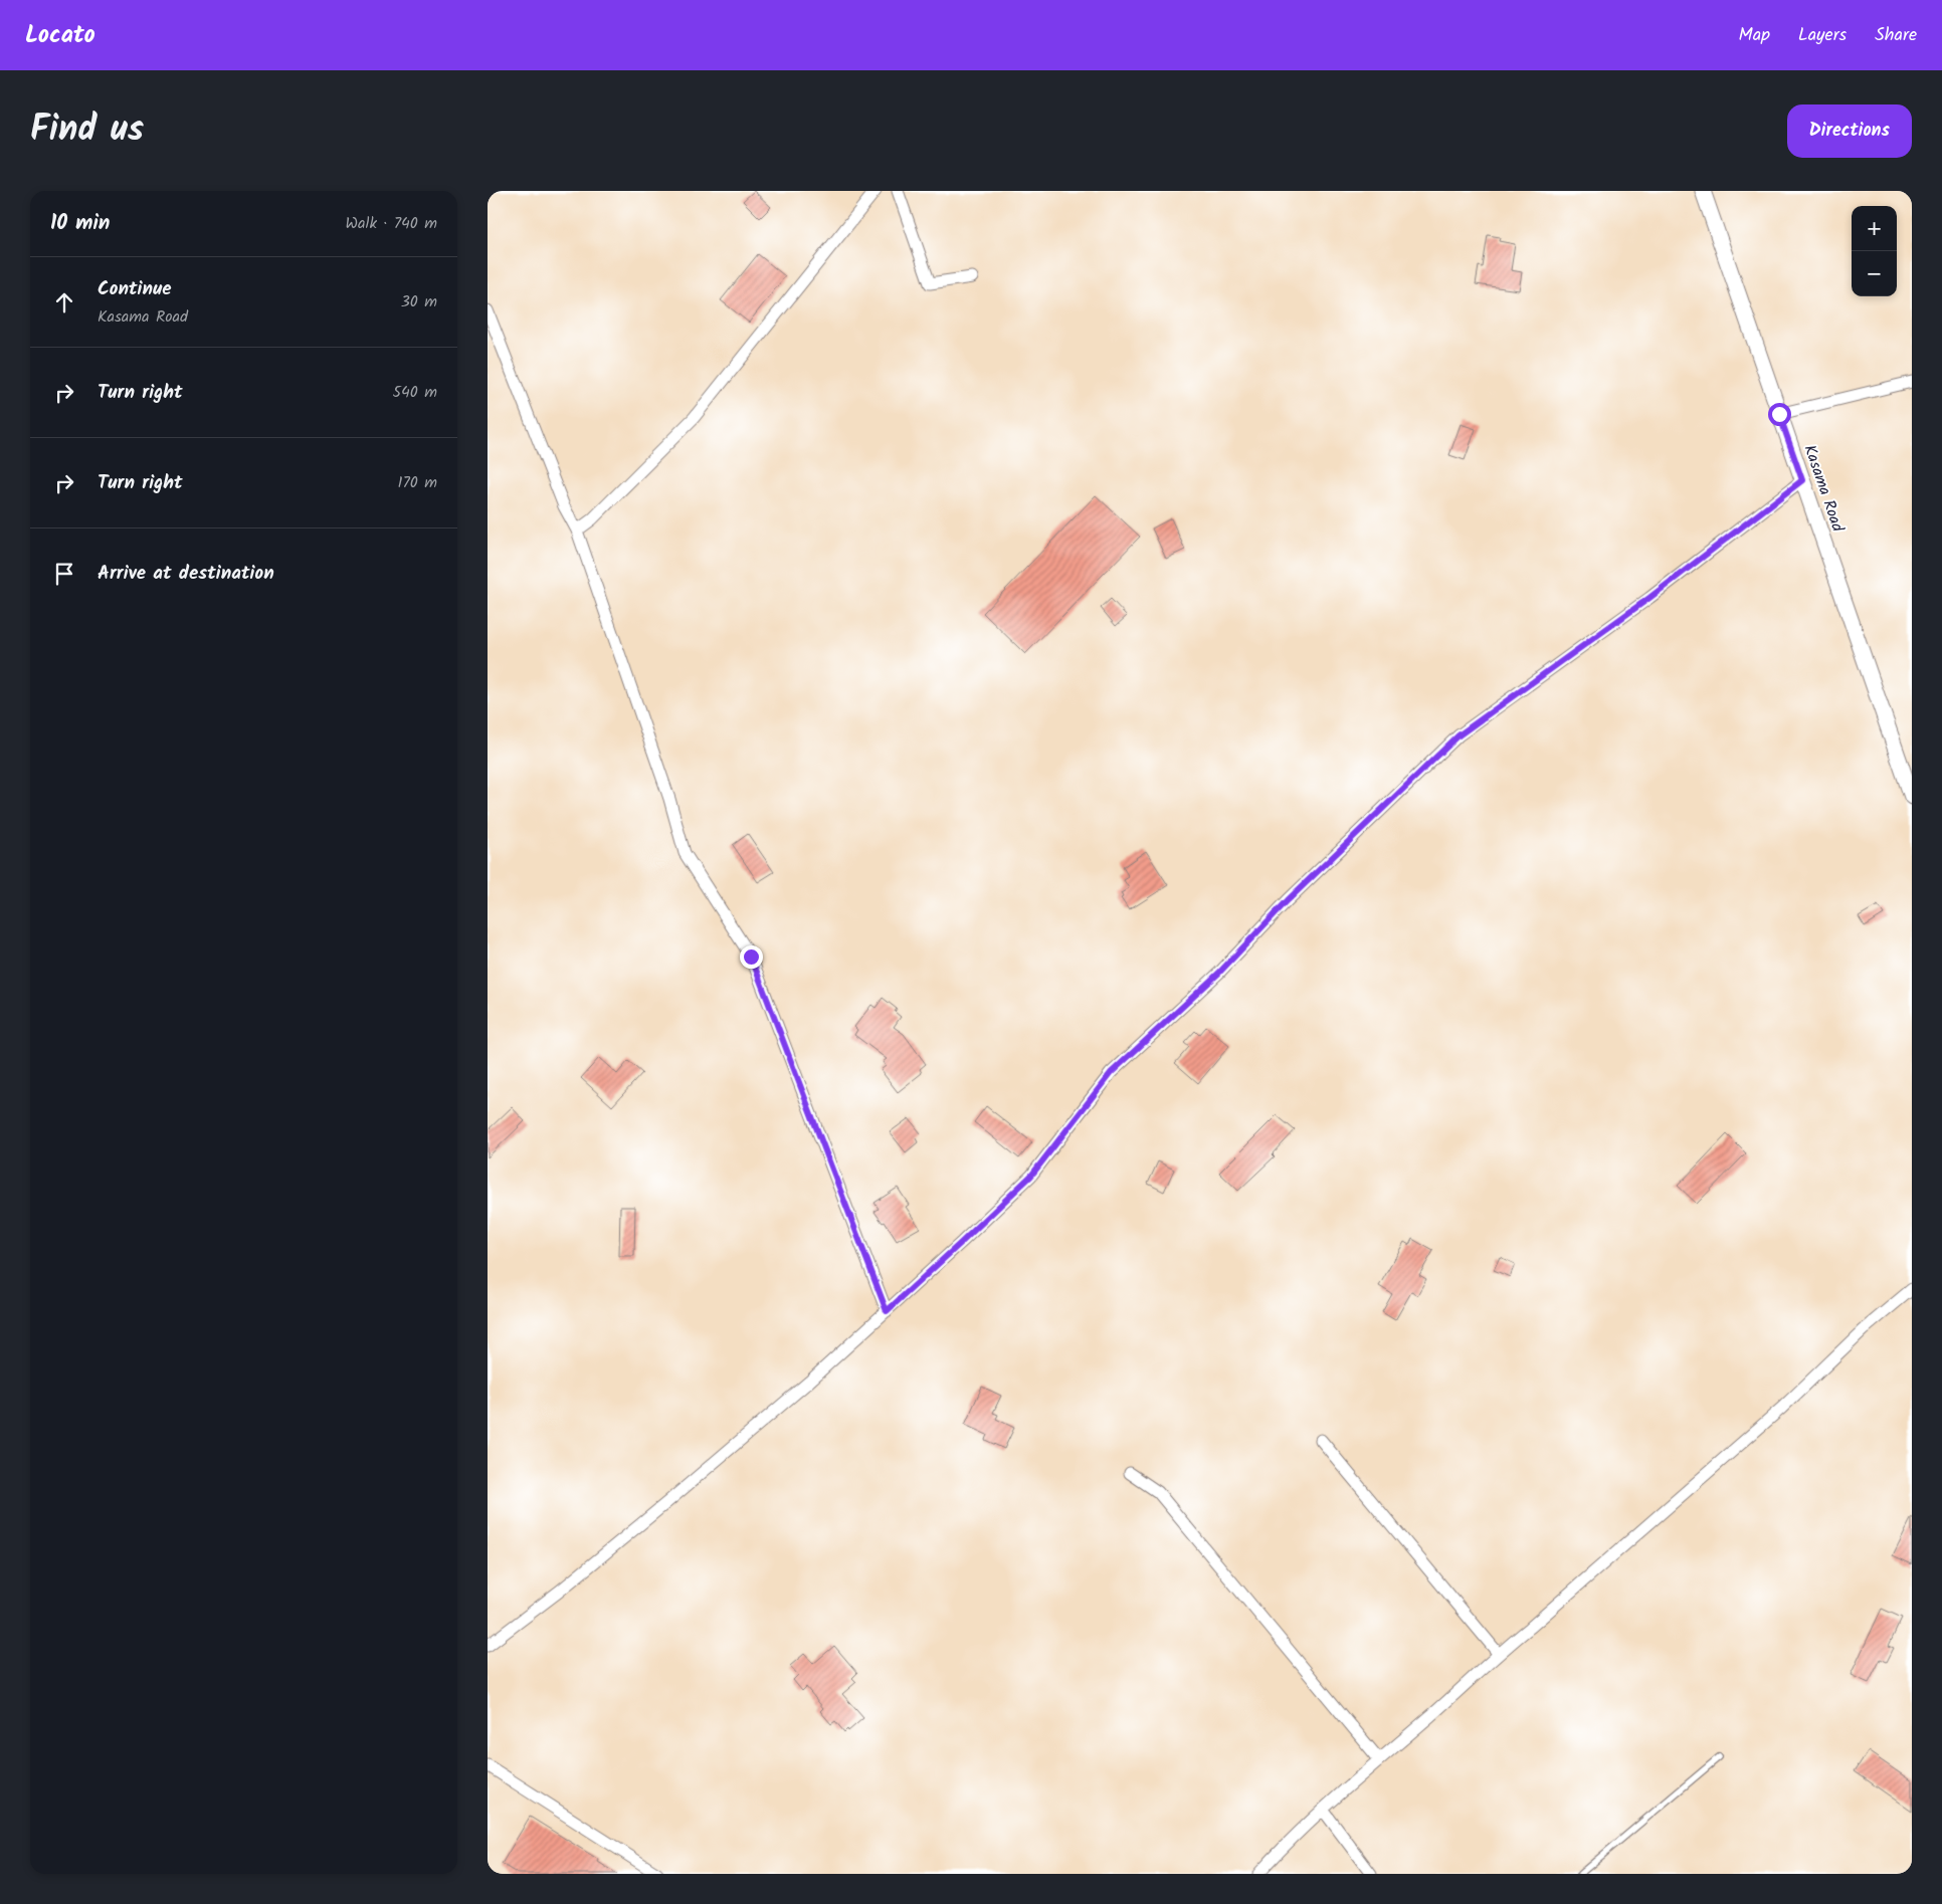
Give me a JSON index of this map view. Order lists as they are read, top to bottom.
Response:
{
  "streets": {
    "street": ["Kasama Road"]
  },
  "page": {
    "header": "Locato",
    "nav": ["Map", "Layers", "Share"],
    "title": "Find us",
    "buttons": "Directions",
    "heading": ["10 min", "Walk · 740 m"],
    "map_buttons": ["+", "−"],
    "list": [
      ["Continue", "Kasama Road", "30 m"],
      ["Turn right", "540 m"],
      ["Turn right", "170 m"],
      "Arrive at destination"
    ]
  }
}
